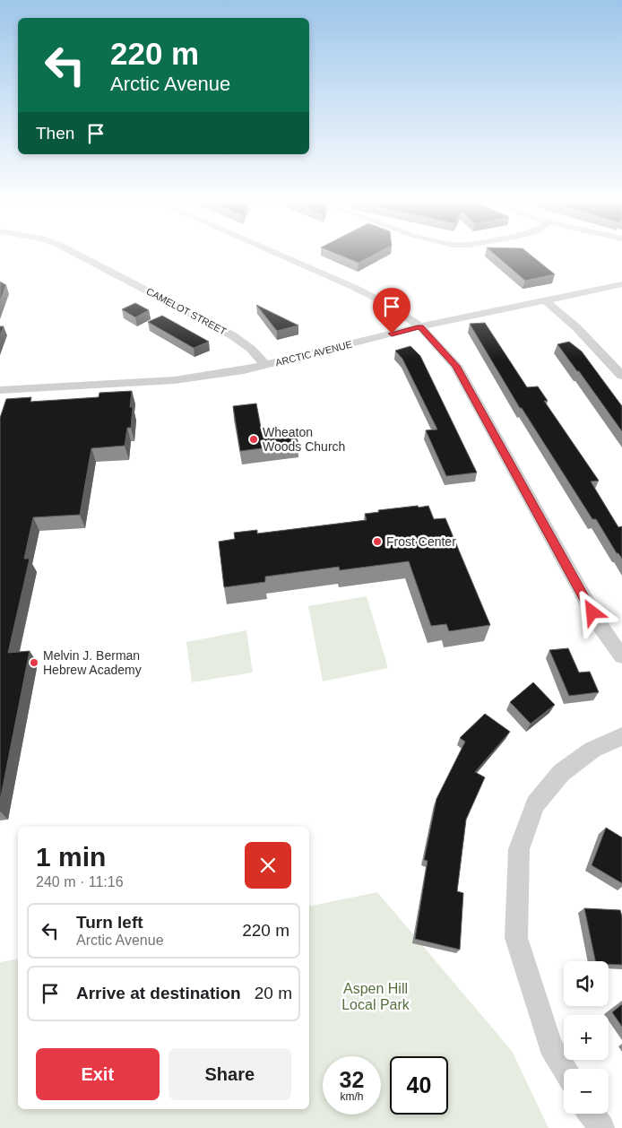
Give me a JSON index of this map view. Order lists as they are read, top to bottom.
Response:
{
  "streets": {
    "street": ["CAMELOT STREET", "ARCTIC AVENUE"]
  },
  "crossings": [
    ["CAMELOT STREET", "ARCTIC AVENUE"]
  ],
  "parks": ["Aspen Hill Local Park"],
  "places": ["Wheaton Woods Church", "Frost Center", "Melvin J. Berman Hebrew Academy"],
  "page": {
    "turn": ["220 m", "Arctic Avenue"],
    "then": "Then",
    "heading": ["1 min", "240 m · 11:16"],
    "list": [
      {
        "name": "Turn left",
        "note": "Arctic Avenue",
        "value": "220 m"
      },
      {
        "name": "Arrive at destination",
        "value": "20 m"
      }
    ],
    "map_buttons": ["+", "−"],
    "buttons": ["Exit", "Share"],
    "speed": "32 km/h",
    "limit": "40"
  }
}
